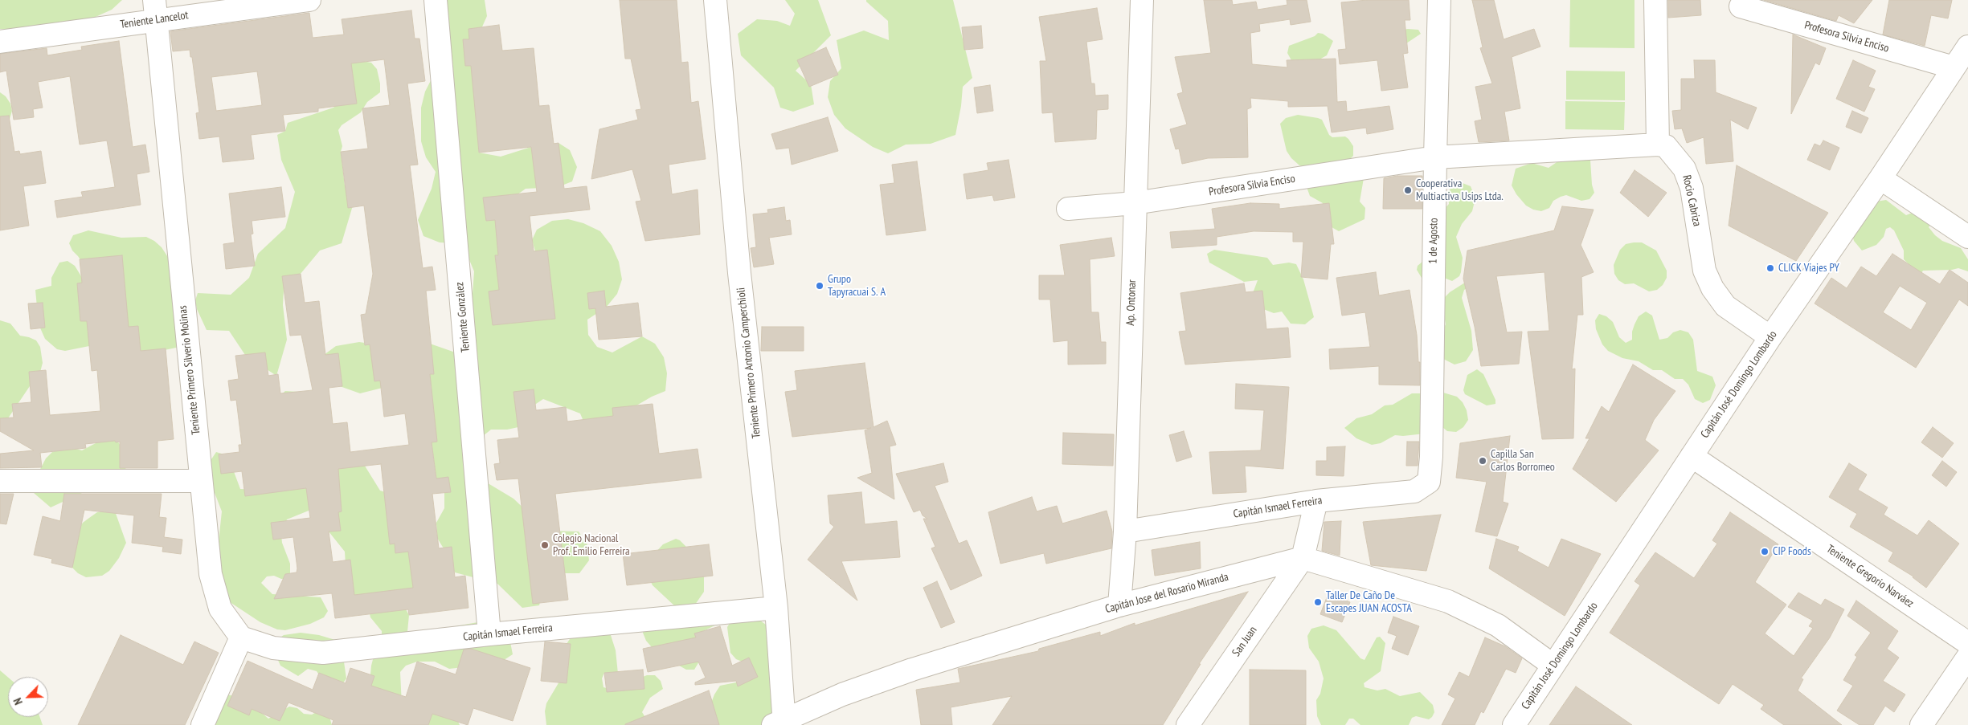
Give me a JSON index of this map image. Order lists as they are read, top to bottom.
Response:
{
  "streets": {
    "street": [
      "Teniente Lancelot",
      "Profesora Silvia Enciso",
      "Rocio Cabriza",
      "1 de Agosto",
      "Ap. Ontonar",
      "Teniente González",
      "Teniente Primero Antonio Camperchioli",
      "Teniente Primero Silverio Molinas",
      "Capitán José Domingo Lombardo",
      "Capitán Ismael Ferreira",
      "Teniente Gregorio Narváez",
      "Capitán Jose del Rosario Miranda",
      "San Juan"
    ]
  },
  "crossings": [
    ["Teniente Lancelot", "Teniente Primero Silverio Molinas"],
    ["Profesora Silvia Enciso", "Rocio Cabriza"],
    ["Profesora Silvia Enciso", "1 de Agosto"],
    ["Profesora Silvia Enciso", "Ap. Ontonar"],
    ["Profesora Silvia Enciso", "Capitán José Domingo Lombardo"],
    ["Rocio Cabriza", "Capitán José Domingo Lombardo"],
    ["1 de Agosto", "Capitán Ismael Ferreira"],
    ["Ap. Ontonar", "Capitán Ismael Ferreira"],
    ["Ap. Ontonar", "Capitán Jose del Rosario Miranda"],
    ["Teniente González", "Capitán Ismael Ferreira"],
    ["Teniente Primero Antonio Camperchioli", "Capitán Ismael Ferreira"],
    ["Teniente Primero Antonio Camperchioli", "Capitán Jose del Rosario Miranda"],
    ["Teniente Primero Silverio Molinas", "Capitán Ismael Ferreira"],
    ["Capitán José Domingo Lombardo", "Teniente Gregorio Narváez"],
    ["Capitán Jose del Rosario Miranda", "San Juan"]
  ],
  "places": [
    "Cooperativa Multiactiva Usips Ltda.",
    "CLICK Viajes PY",
    "Grupo Tapyracuai S. A",
    "Capilla San Carlos Borromeo",
    "Colegio Nacional Prof. Emilio Ferreira",
    "CIP Foods",
    "Taller De Caño De Escapes JUAN ACOSTA"
  ],
  "north": "bottom left"
}
